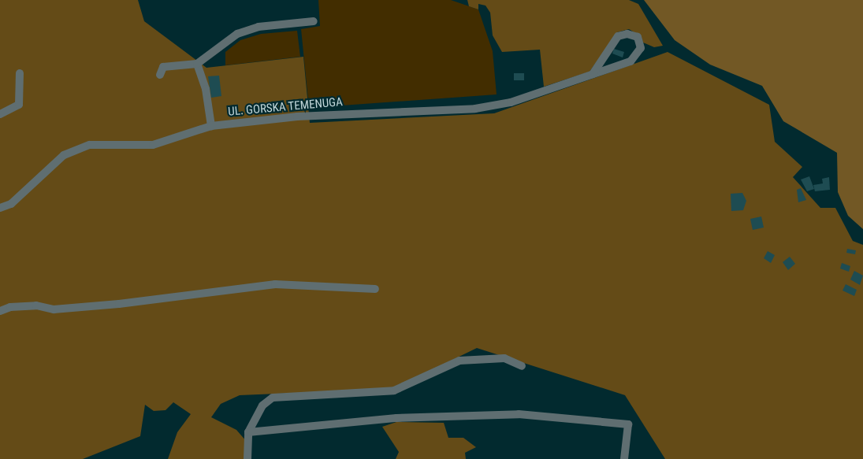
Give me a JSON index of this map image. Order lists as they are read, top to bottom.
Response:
{
  "streets": {
    "street": ["UL. GORSKA TEMENUGA"]
  }
}
